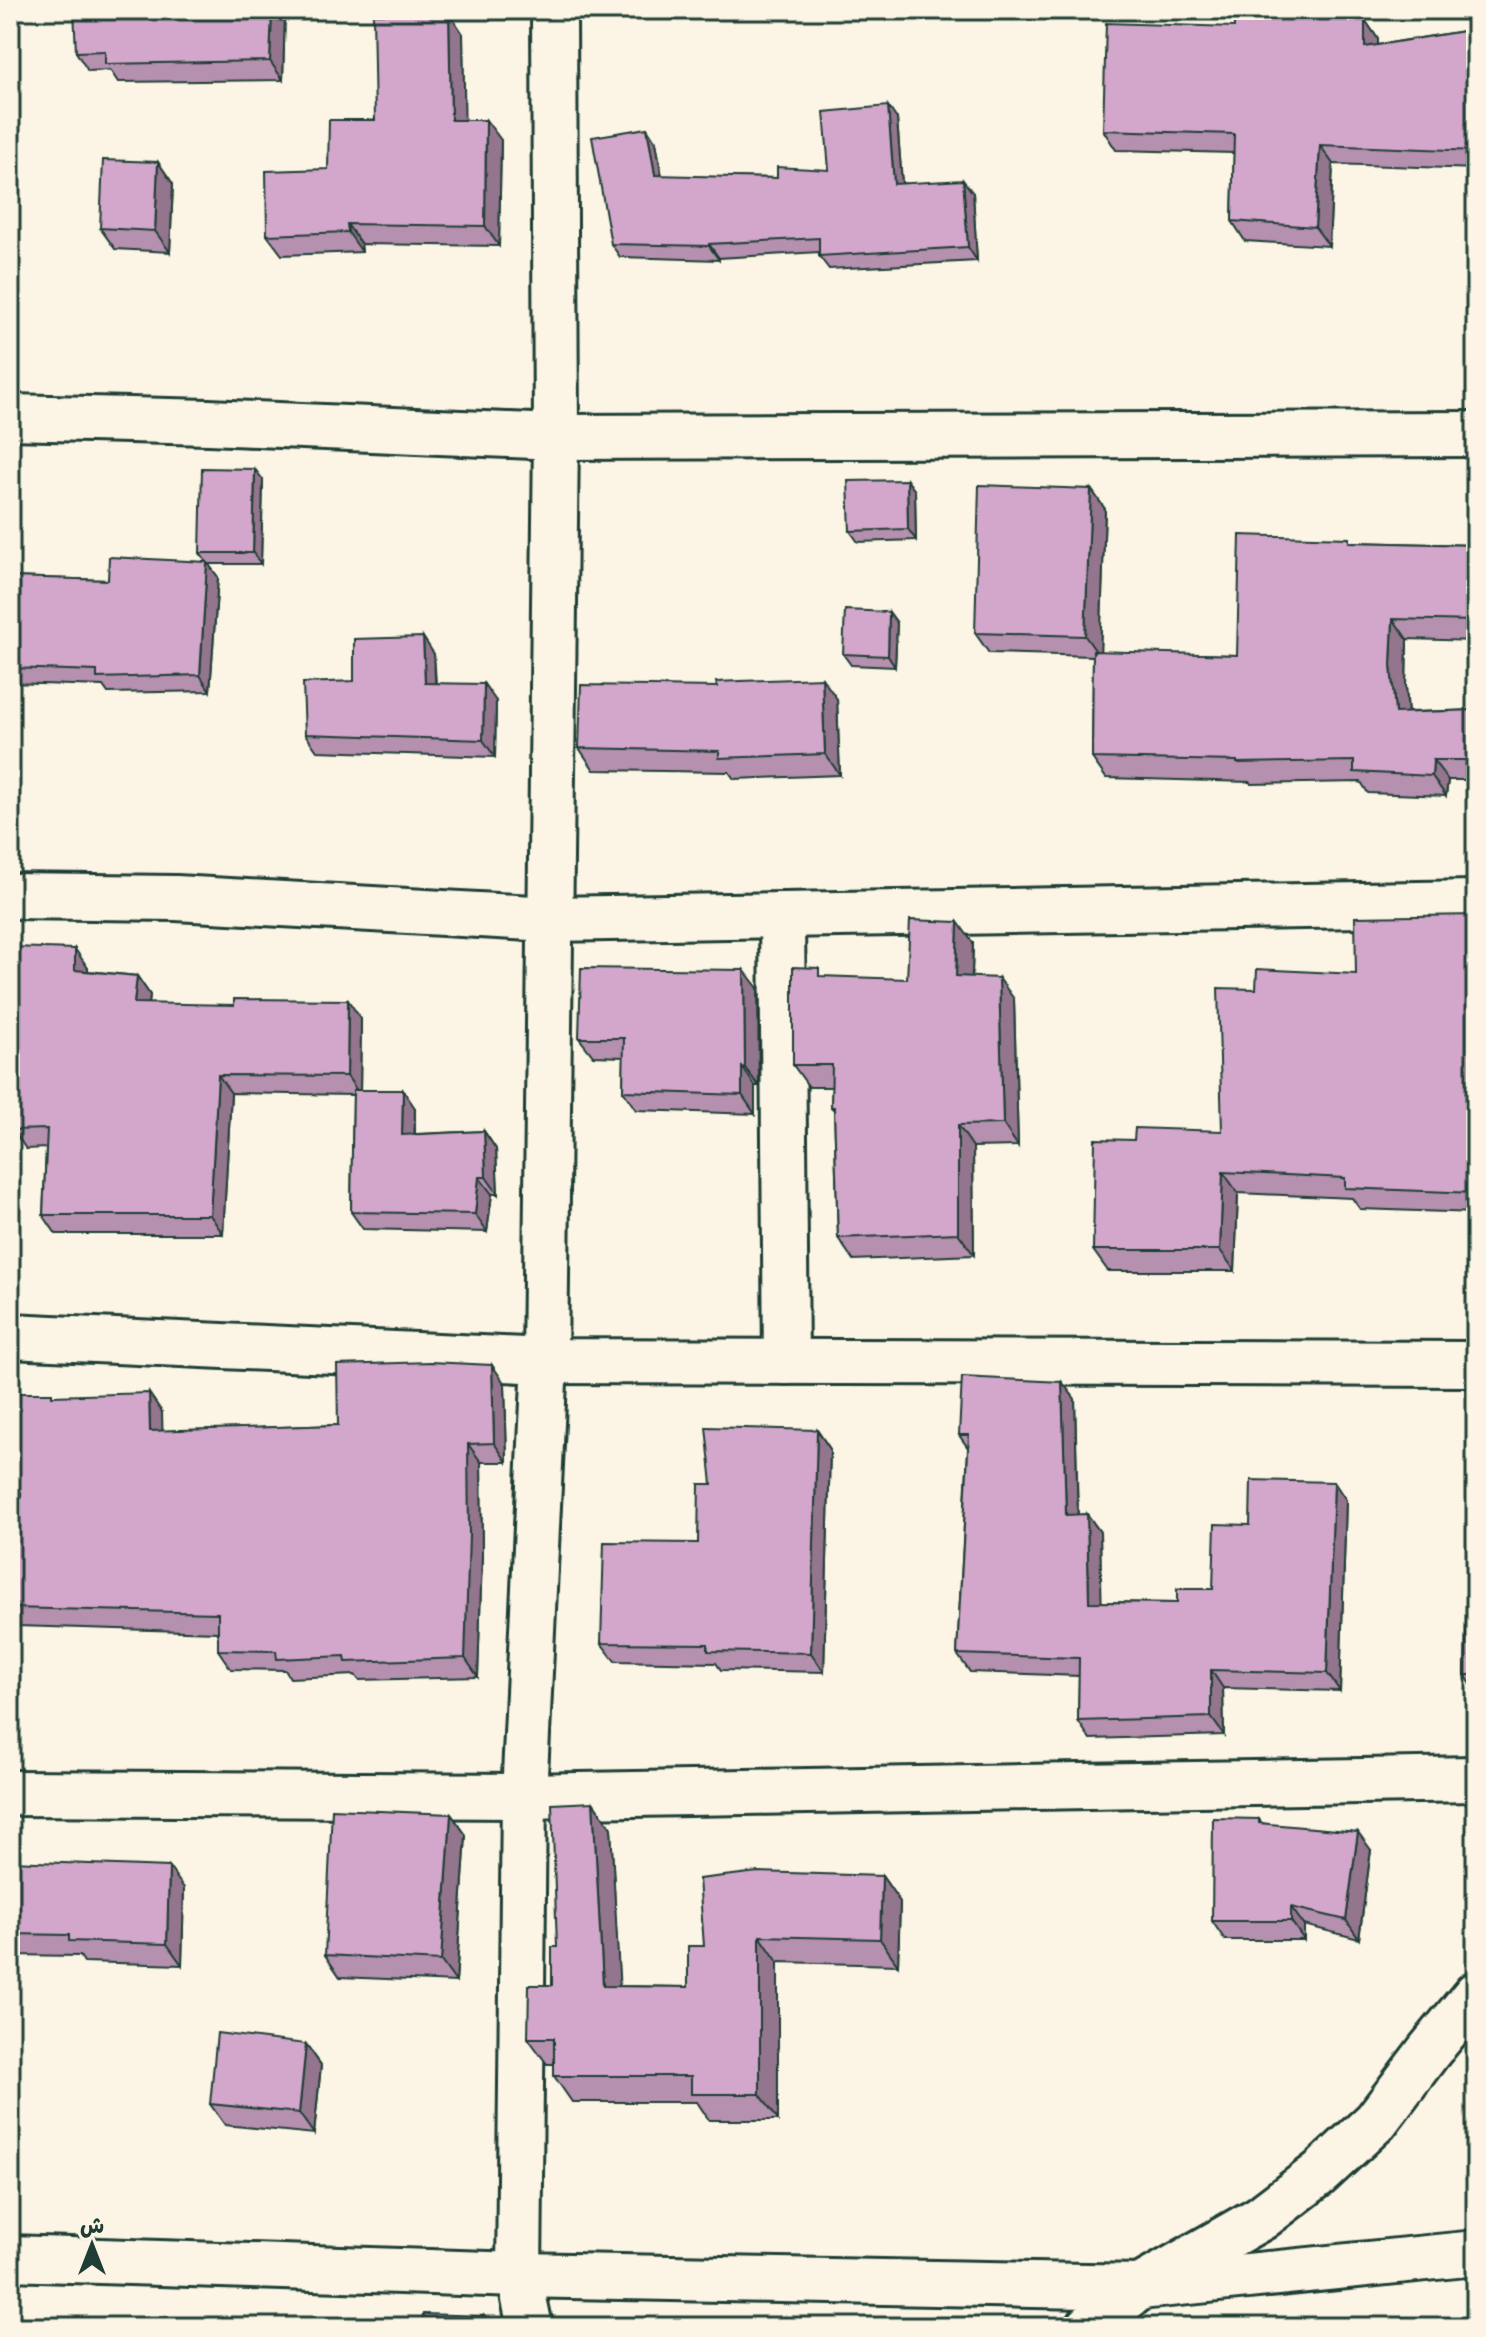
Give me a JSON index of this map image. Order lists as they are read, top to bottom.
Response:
{
  "north": "top"
}
